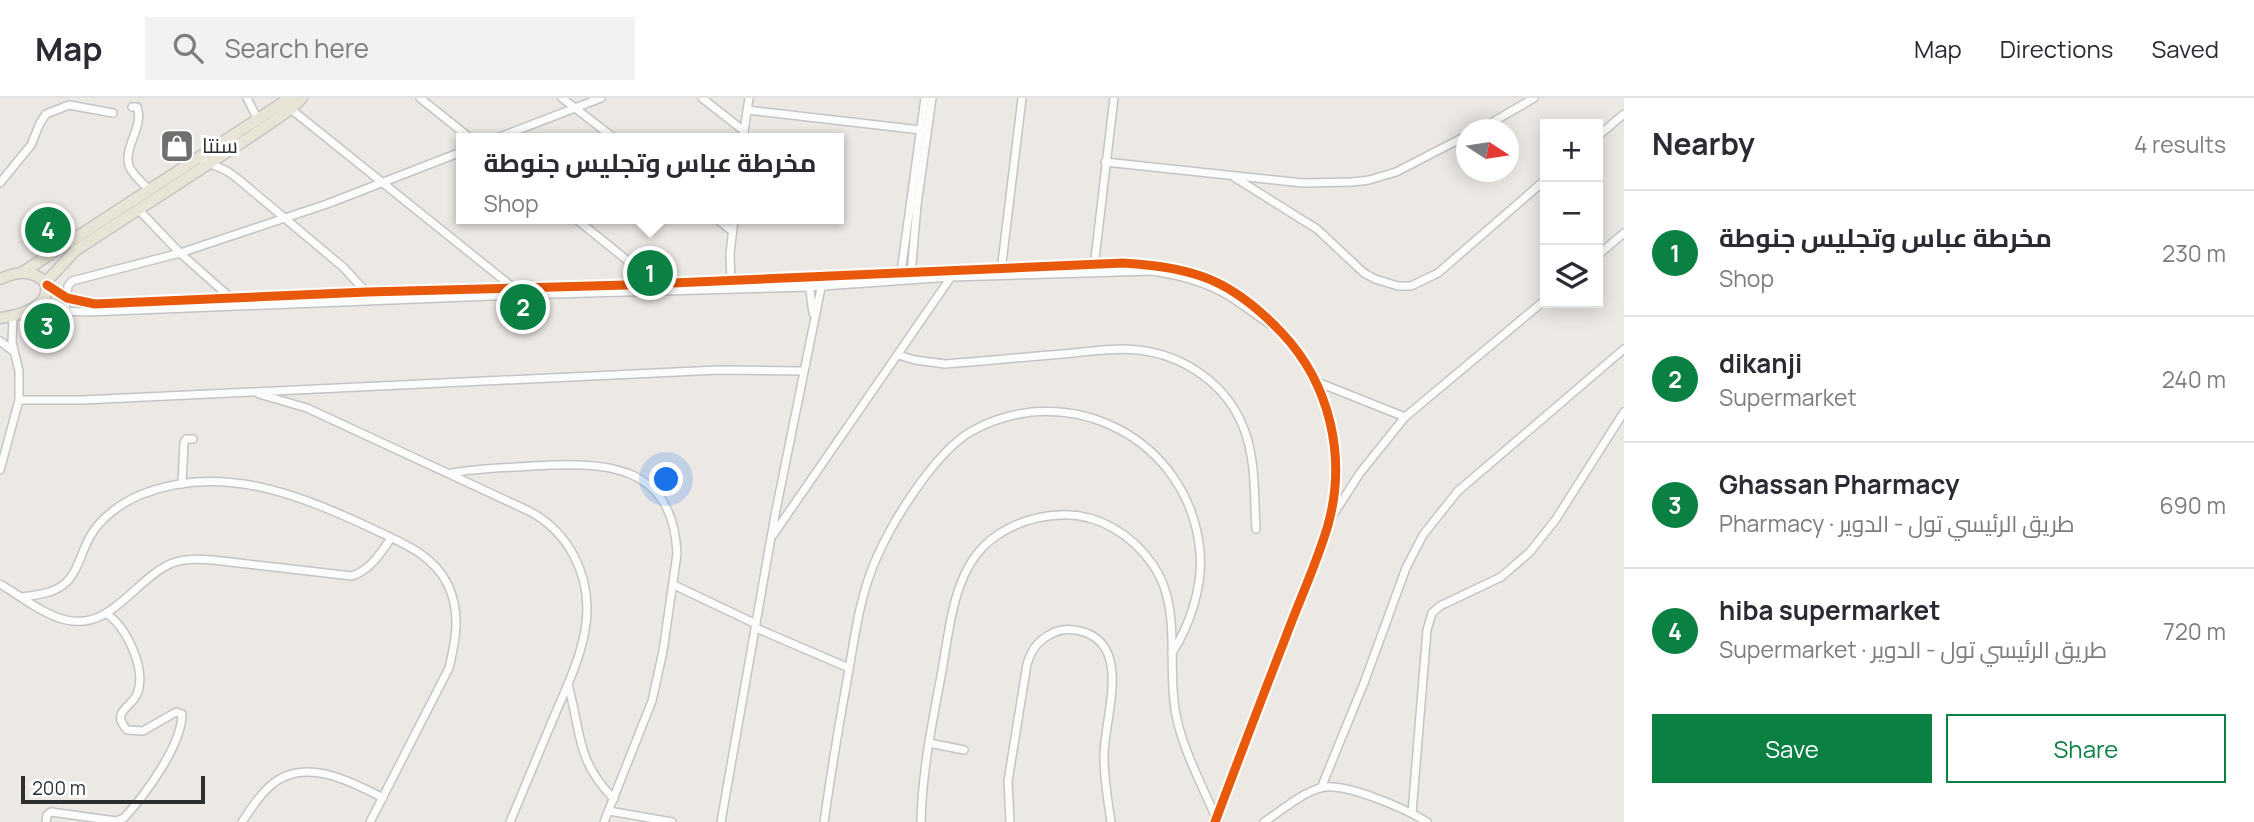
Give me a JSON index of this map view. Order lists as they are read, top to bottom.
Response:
{
  "places": {
    "shop": ["سنتا"]
  },
  "scale_bar": "200 m",
  "north": "right",
  "page": {
    "header": "Map",
    "search": "Search here",
    "nav": ["Map", "Directions", "Saved"],
    "heading": ["Nearby", "4 results"],
    "map_buttons": ["+", "−"],
    "popup": ["مخرطة عباس وتجليس جنوطة", "Shop"],
    "list": [
      {
        "mark": "1",
        "name": "مخرطة عباس وتجليس جنوطة",
        "note": "Shop",
        "value": "230 m"
      },
      {
        "mark": "2",
        "name": "dikanji",
        "note": "Supermarket",
        "value": "240 m"
      },
      {
        "mark": "3",
        "name": "Ghassan Pharmacy",
        "note": "Pharmacy · طريق الرئيسي تول - الدوير",
        "value": "690 m"
      },
      {
        "mark": "4",
        "name": "hiba supermarket",
        "note": "Supermarket · طريق الرئيسي تول - الدوير",
        "value": "720 m"
      }
    ],
    "pins": [
      "4",
      "1",
      "2",
      "3"
    ],
    "buttons": ["Save", "Share"],
    "scale": "200 m"
  }
}
